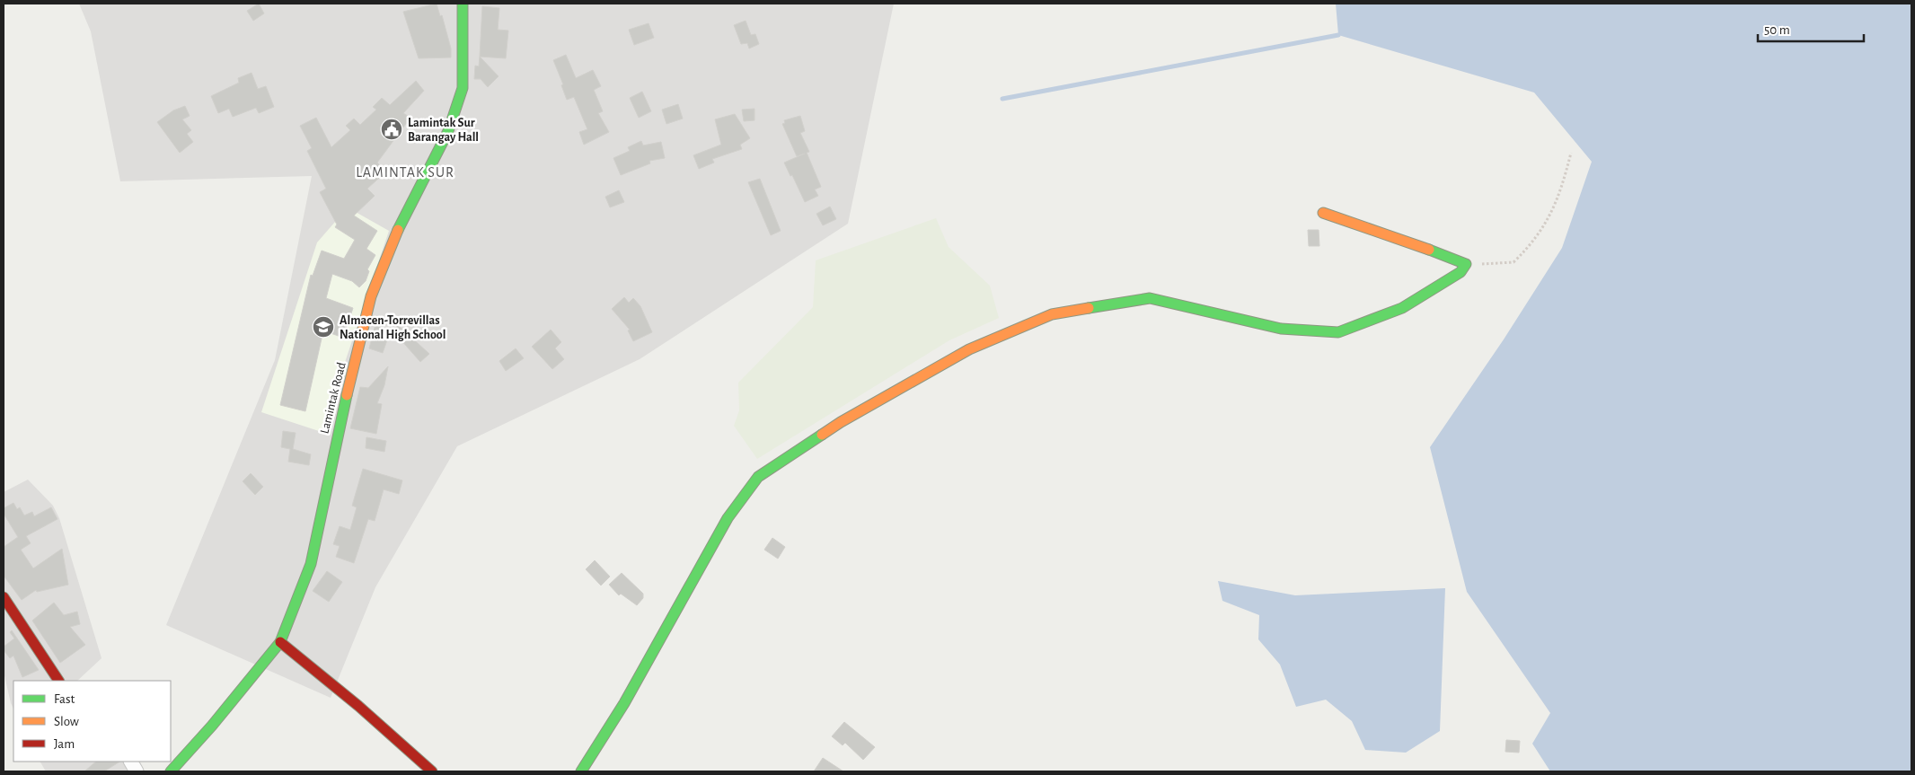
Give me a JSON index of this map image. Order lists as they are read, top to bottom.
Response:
{
  "streets": {
    "street": ["Lamintak Road"]
  },
  "districts": ["LAMINTAK SUR"],
  "places": {
    "public building": ["Lamintak Sur Barangay Hall"],
    "school or university": ["Almacen-Torrevillas National High School"]
  },
  "legend": ["Fast", "Slow", "Jam"],
  "scale_bar": "50 m"
}
